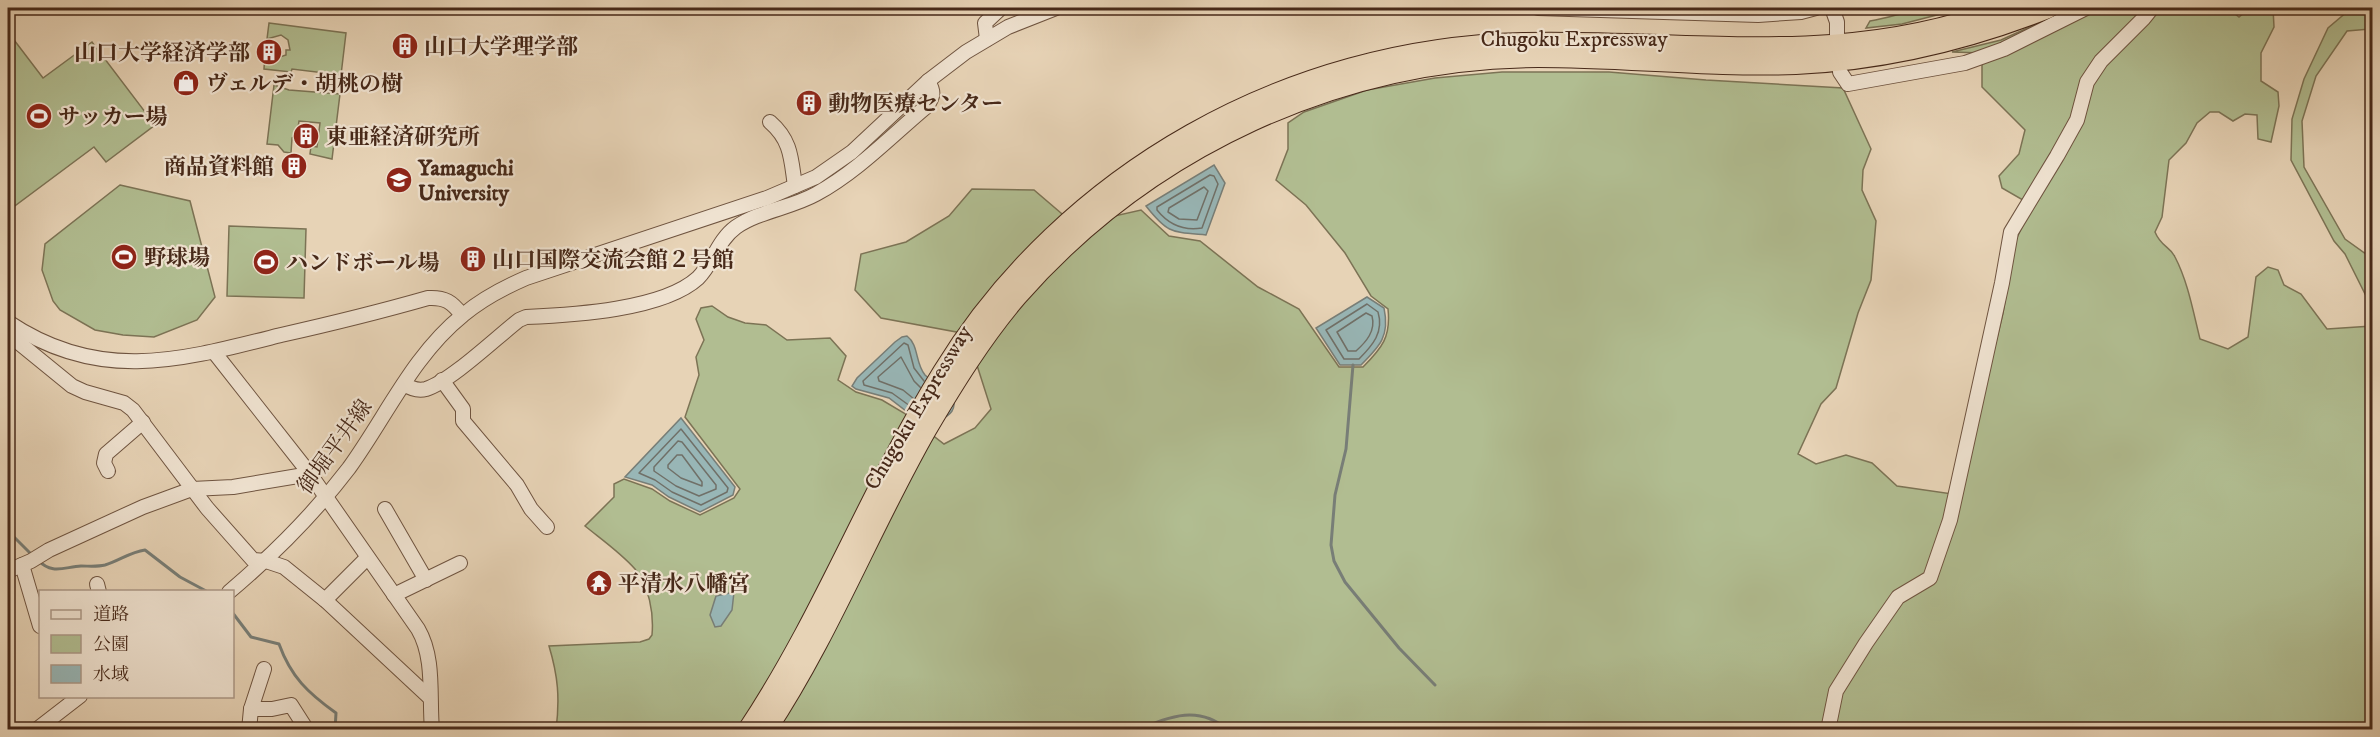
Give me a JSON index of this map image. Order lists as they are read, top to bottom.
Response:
{
  "streets": {
    "highway": ["Chugoku Expressway"],
    "street": ["御堀平井線"]
  },
  "places": {
    "building": [
      "山口大学理学部",
      "山口大学経済学部",
      "動物医療センター",
      "東亜経済研究所",
      "商品資料館",
      "山口国際交流会館２号館"
    ],
    "shop": ["ヴェルデ・胡桃の樹"],
    "sports": ["サッカー場", "野球場", "ハンドボール場"],
    "school or university": ["Yamaguchi University"],
    "temple": ["平清水八幡宮"]
  },
  "legend": ["道路", "公園", "水域"]
}
